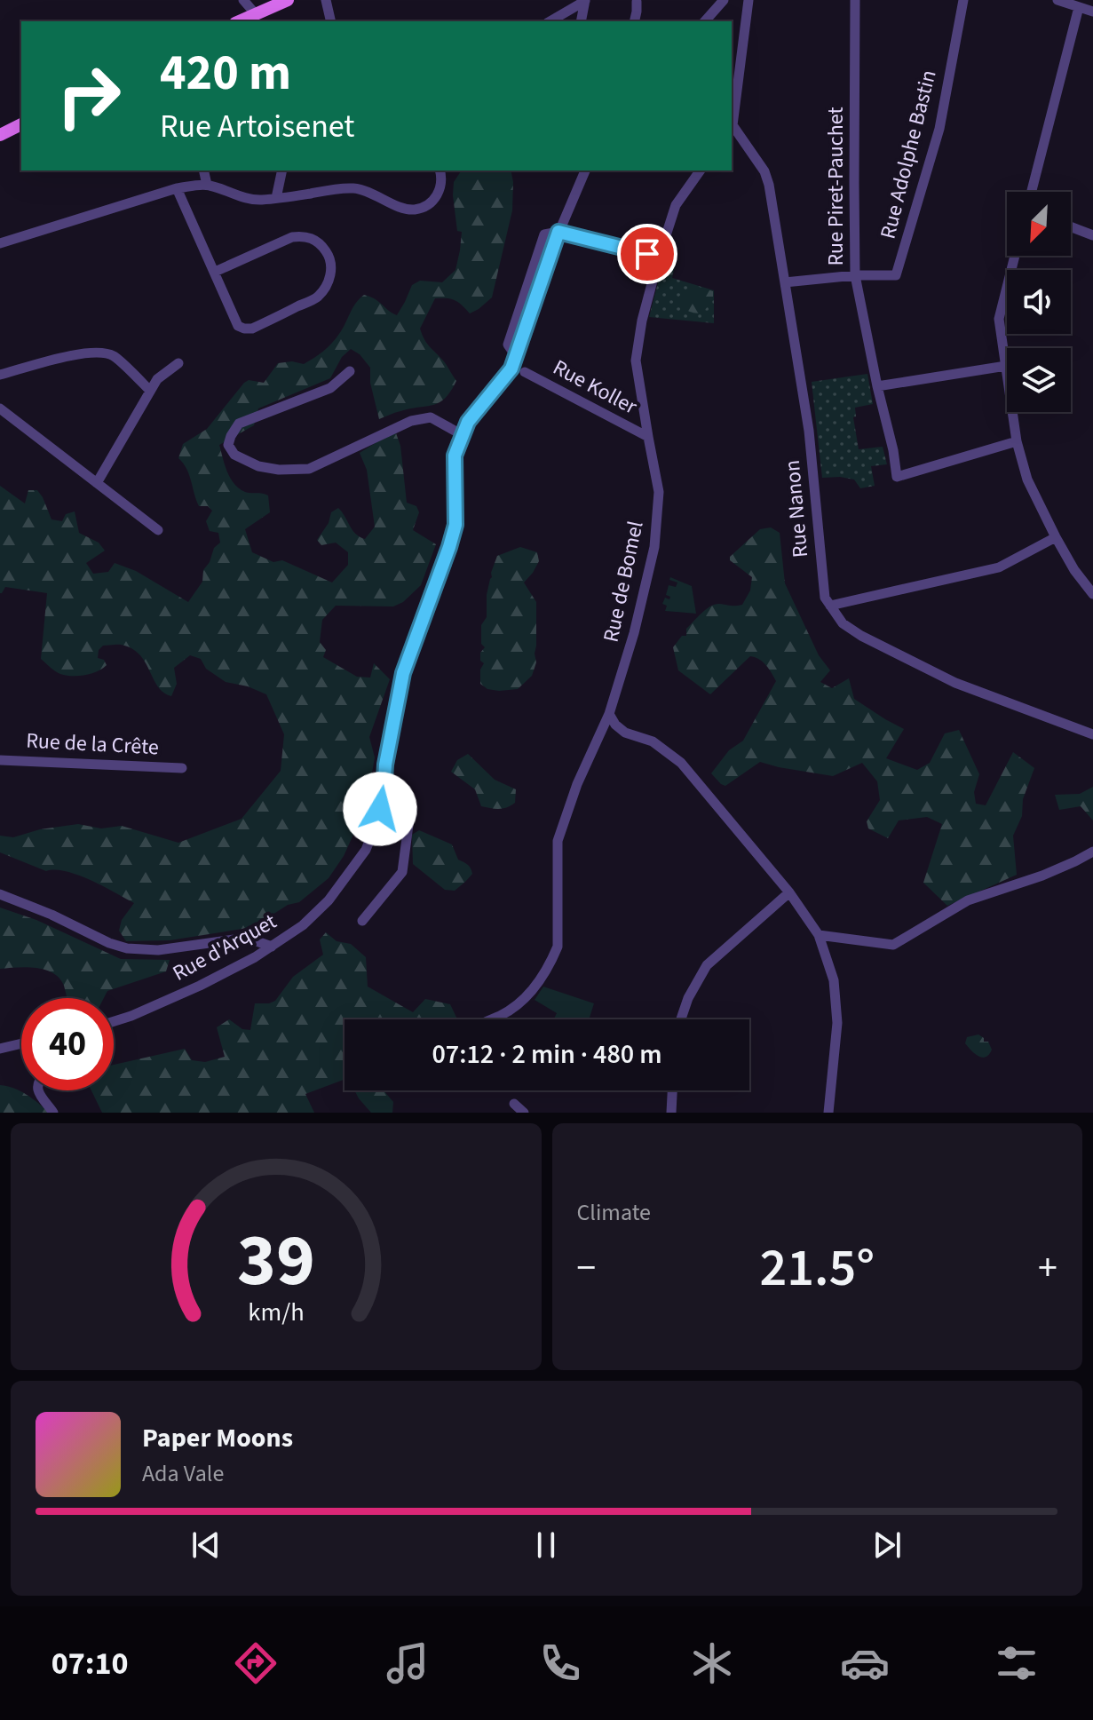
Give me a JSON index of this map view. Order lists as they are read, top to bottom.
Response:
{
  "streets": {
    "street": [
      "Rue Adolphe Bastin",
      "Rue Piret-Pauchet",
      "Rue Koller",
      "Rue Nanon",
      "Rue de Bomel",
      "Rue de la Crête",
      "Rue d'Arquet"
    ]
  },
  "crossings": [
    ["Rue Adolphe Bastin", "Rue Piret-Pauchet"],
    ["Rue Koller", "Rue de Bomel"]
  ],
  "north": "bottom left",
  "page": {
    "turn": ["420 m", "Rue Artoisenet"],
    "limit": "40",
    "trip": "07:12 · 2 min · 480 m",
    "tile": "Climate",
    "heat": ["−", "21.5°", "+"],
    "song": ["Paper Moons", "Ada Vale"],
    "tabs": "07:10",
    "gauge": ["39", "km/h"]
  }
}
